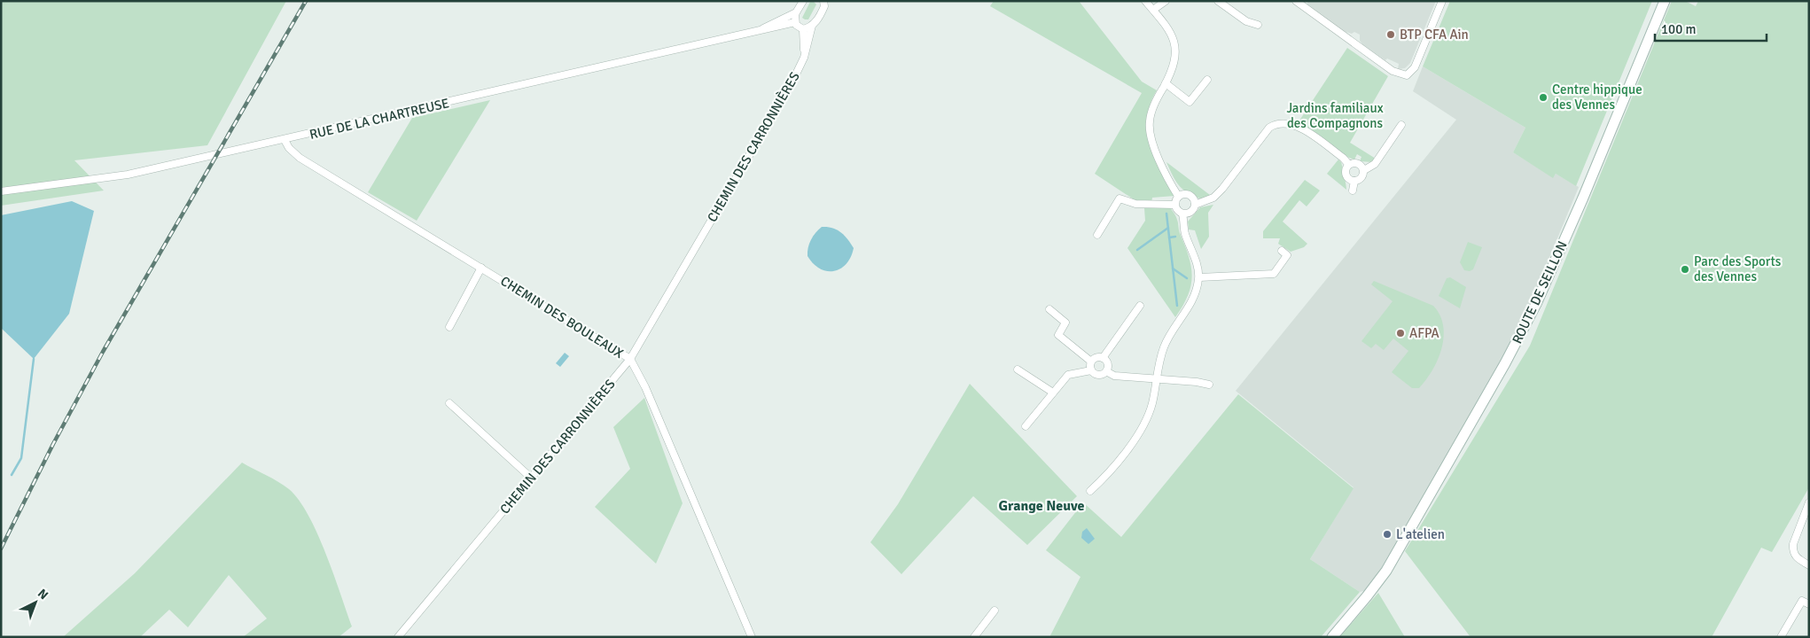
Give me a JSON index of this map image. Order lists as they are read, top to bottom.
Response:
{
  "streets": {
    "street": [
      "RUE DE LA CHARTREUSE",
      "CHEMIN DES CARRONNIÈRES",
      "ROUTE DE SEILLON",
      "CHEMIN DES BOULEAUX"
    ]
  },
  "crossings": [
    ["RUE DE LA CHARTREUSE", "CHEMIN DES BOULEAUX"],
    ["CHEMIN DES CARRONNIÈRES", "CHEMIN DES BOULEAUX"]
  ],
  "districts": ["Grange Neuve"],
  "parks": ["Jardins familiaux des Compagnons"],
  "places": [
    "BTP CFA Ain",
    "Centre hippique des Vennes",
    "Parc des Sports des Vennes",
    "AFPA",
    "L'atelien"
  ],
  "scale_bar": "100 m",
  "north": "top right"
}
